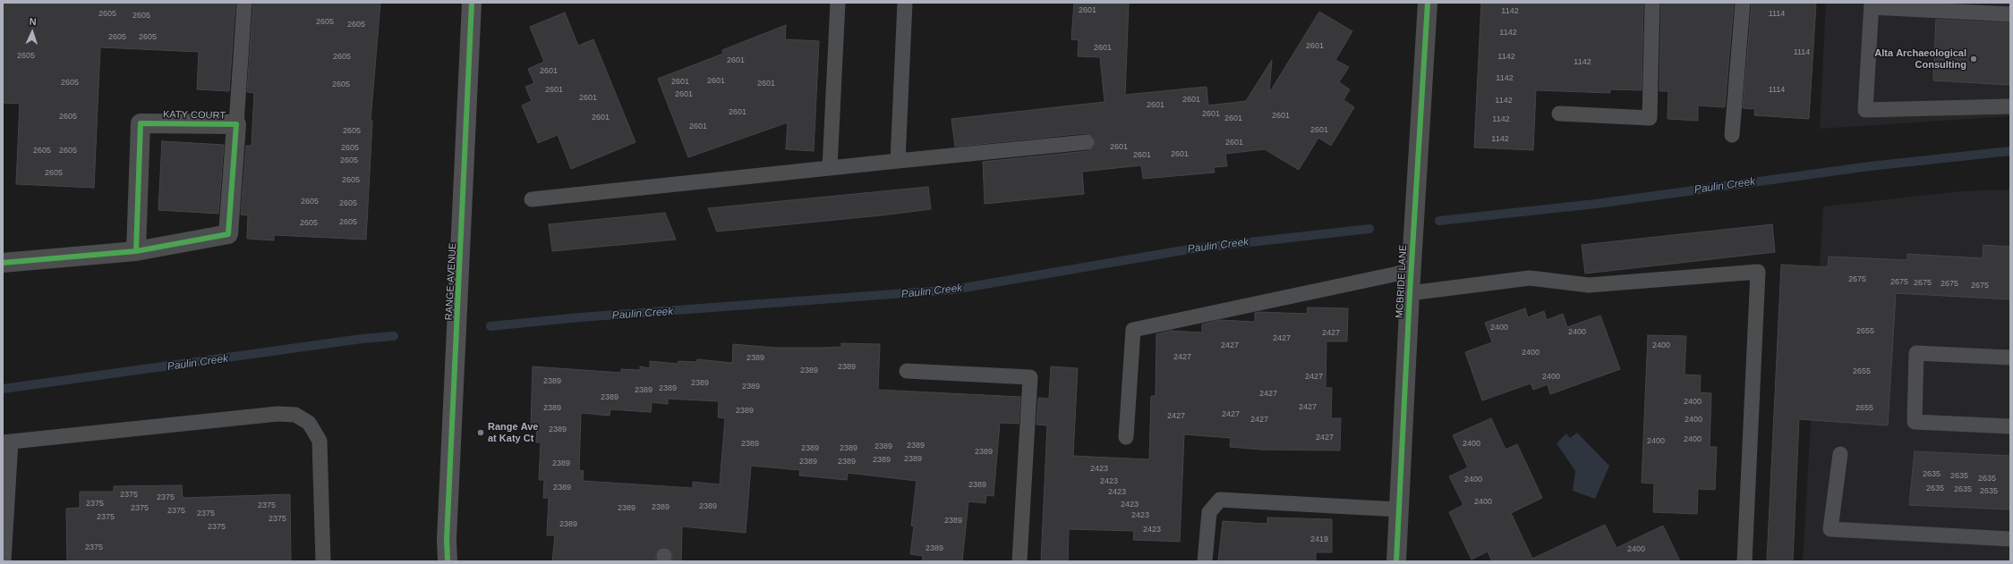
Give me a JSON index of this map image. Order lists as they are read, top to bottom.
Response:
{
  "streets": {
    "street": ["KATY COURT", "RANGE AVENUE", "MCBRIDE LANE"]
  },
  "water": ["Paulin Creek"],
  "places": ["Alta Archaeological Consulting", "Range Ave at Katy Ct"],
  "house_numbers": [
    "2601",
    "1142",
    "2605",
    "1114",
    "2605",
    "2605",
    "2605",
    "1142",
    "2605",
    "2605",
    "2601",
    "2601",
    "1114",
    "2605",
    "2605",
    "1142",
    "2601",
    "1142",
    "2601",
    "1142",
    "2601",
    "2601",
    "2605",
    "2601",
    "2605",
    "2601",
    "1114",
    "2601",
    "2601",
    "2601",
    "1142",
    "2601",
    "2601",
    "2601",
    "2601",
    "2605",
    "2601",
    "2601",
    "1142",
    "2601",
    "2601",
    "2605",
    "1142",
    "2601",
    "2601",
    "2605",
    "2605",
    "2605",
    "2601",
    "2601",
    "2605",
    "2605",
    "2605",
    "2605",
    "2605",
    "2605",
    "2605",
    "2675",
    "2675",
    "2675",
    "2675",
    "2675",
    "2400",
    "2655",
    "2400",
    "2427",
    "2427",
    "2427",
    "2400",
    "2400",
    "2427",
    "2389",
    "2389",
    "2389",
    "2655",
    "2427",
    "2400",
    "2389",
    "2389",
    "2389",
    "2389",
    "2389",
    "2427",
    "2389",
    "2400",
    "2427",
    "2389",
    "2655",
    "2389",
    "2427",
    "2427",
    "2427",
    "2400",
    "2389",
    "2427",
    "2400",
    "2400",
    "2389",
    "2400",
    "2389",
    "2389",
    "2389",
    "2389",
    "2389",
    "2389",
    "2389",
    "2389",
    "2389",
    "2389",
    "2423",
    "2635",
    "2635",
    "2635",
    "2400",
    "2423",
    "2389",
    "2389",
    "2635",
    "2635",
    "2635",
    "2423",
    "2375",
    "2375",
    "2400",
    "2375",
    "2423",
    "2375",
    "2389",
    "2389",
    "2375",
    "2389",
    "2375",
    "2375",
    "2423",
    "2375",
    "2375",
    "2389",
    "2389",
    "2375",
    "2423",
    "2419",
    "2375",
    "2389",
    "2400"
  ],
  "north": "top"
}
